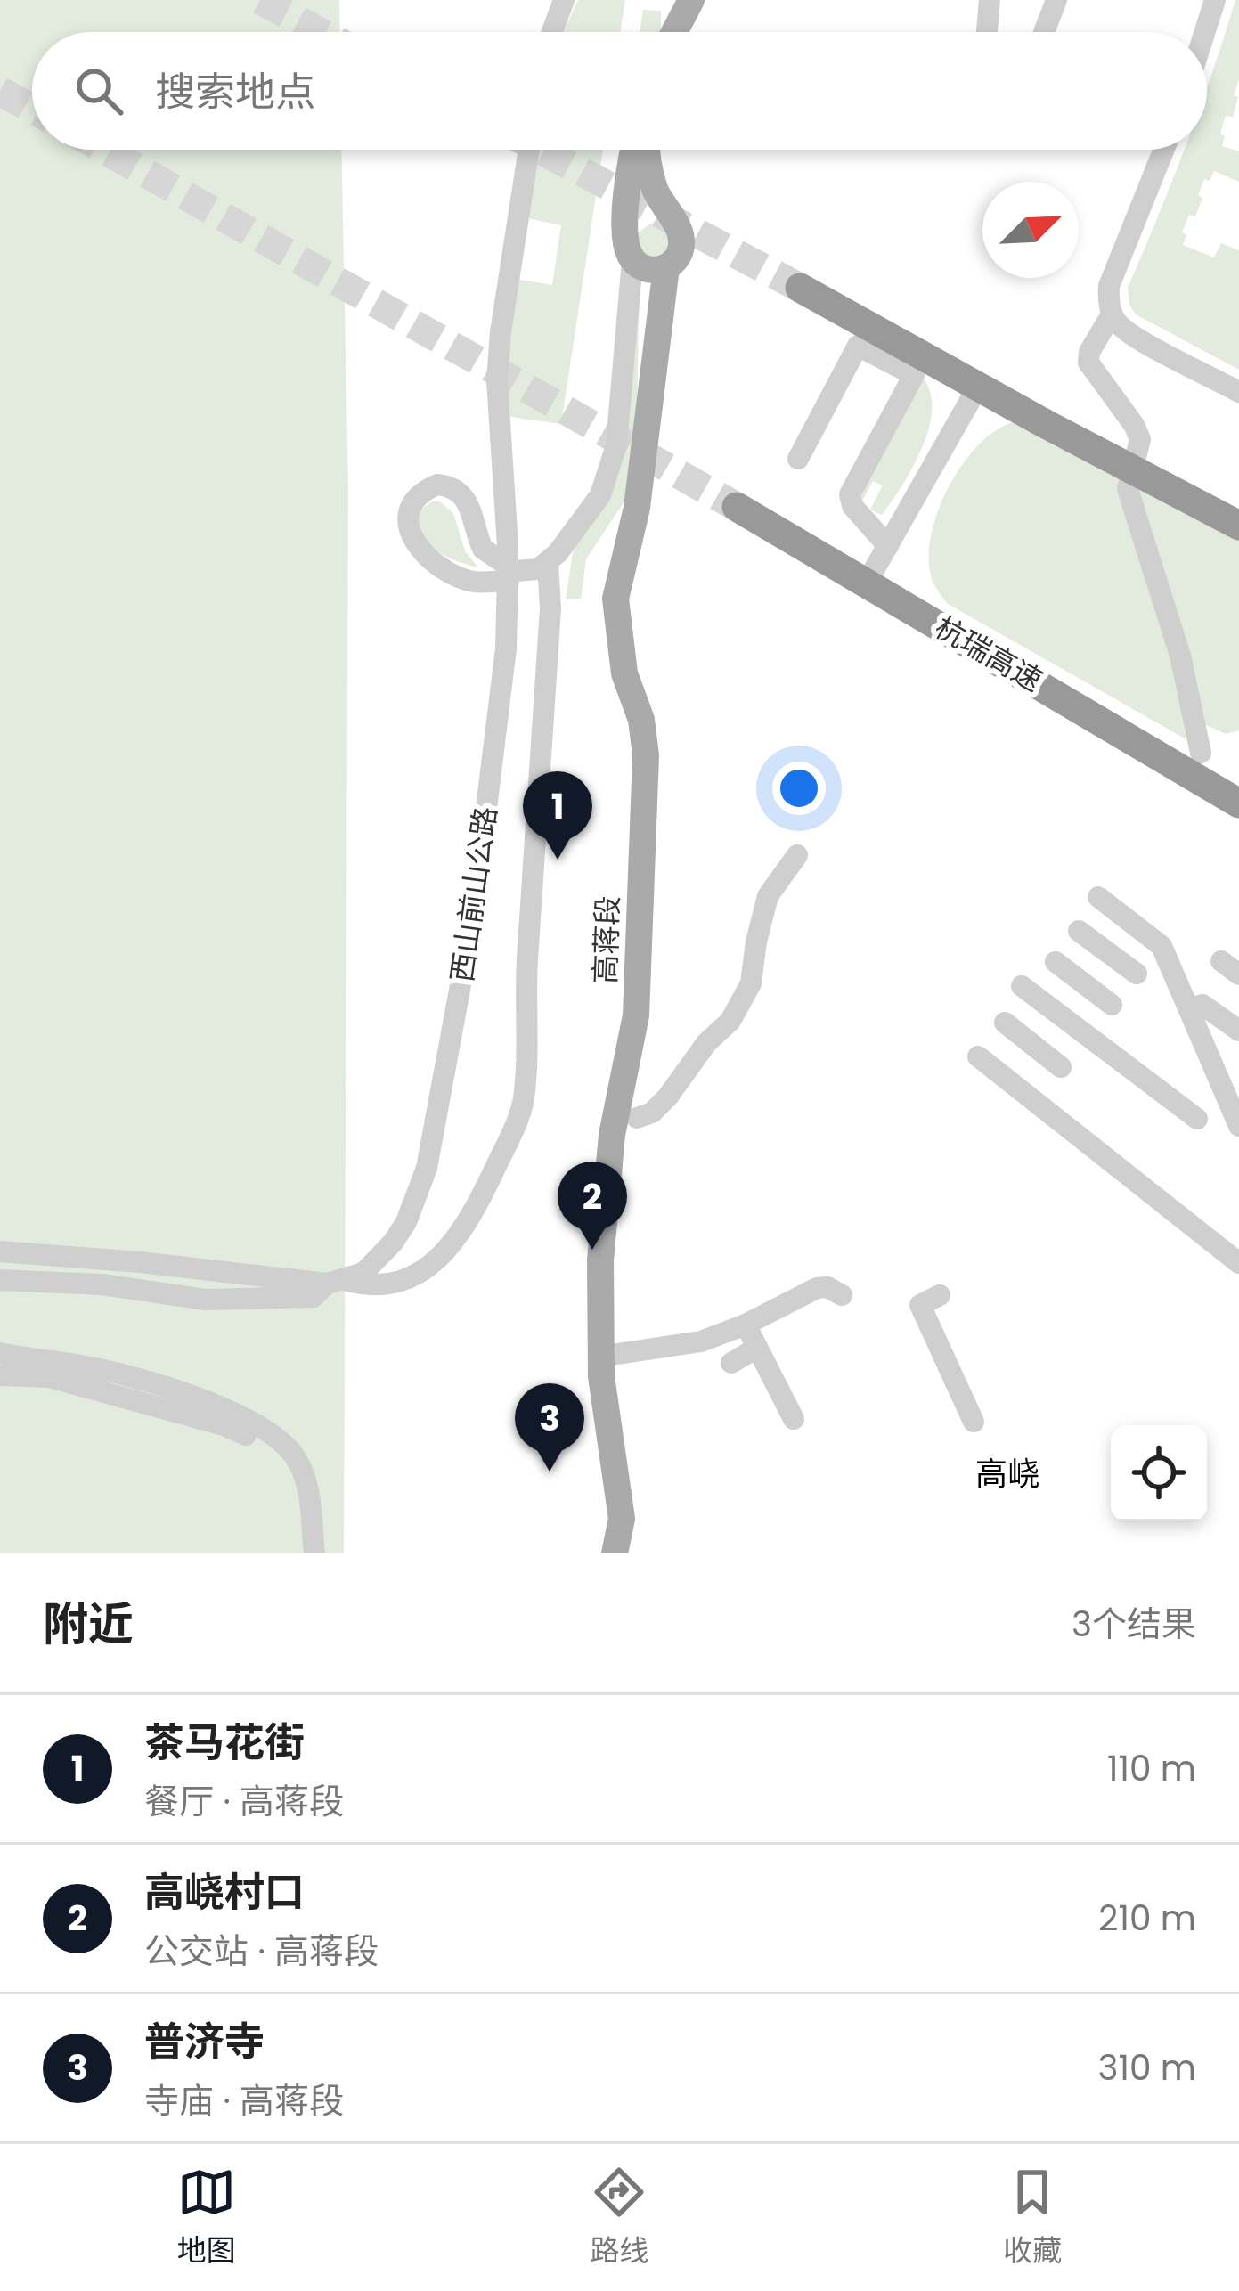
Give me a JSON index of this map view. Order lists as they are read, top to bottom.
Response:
{
  "streets": {
    "highway": ["杭瑞高速"],
    "main road": ["高蒋段"],
    "street": ["西山前山公路"]
  },
  "districts": ["高峣"],
  "north": "top right",
  "page": {
    "search": "搜索地点",
    "pins": ["1", "2", "3"],
    "heading": ["附近", "3个结果"],
    "list": [
      {
        "mark": "1",
        "name": "茶马花街",
        "note": "餐厅 · 高蒋段",
        "value": "110 m"
      },
      {
        "mark": "2",
        "name": "高峣村口",
        "note": "公交站 · 高蒋段",
        "value": "210 m"
      },
      {
        "mark": "3",
        "name": "普济寺",
        "note": "寺庙 · 高蒋段",
        "value": "310 m"
      }
    ],
    "nav": ["地图", "路线", "收藏"]
  }
}
